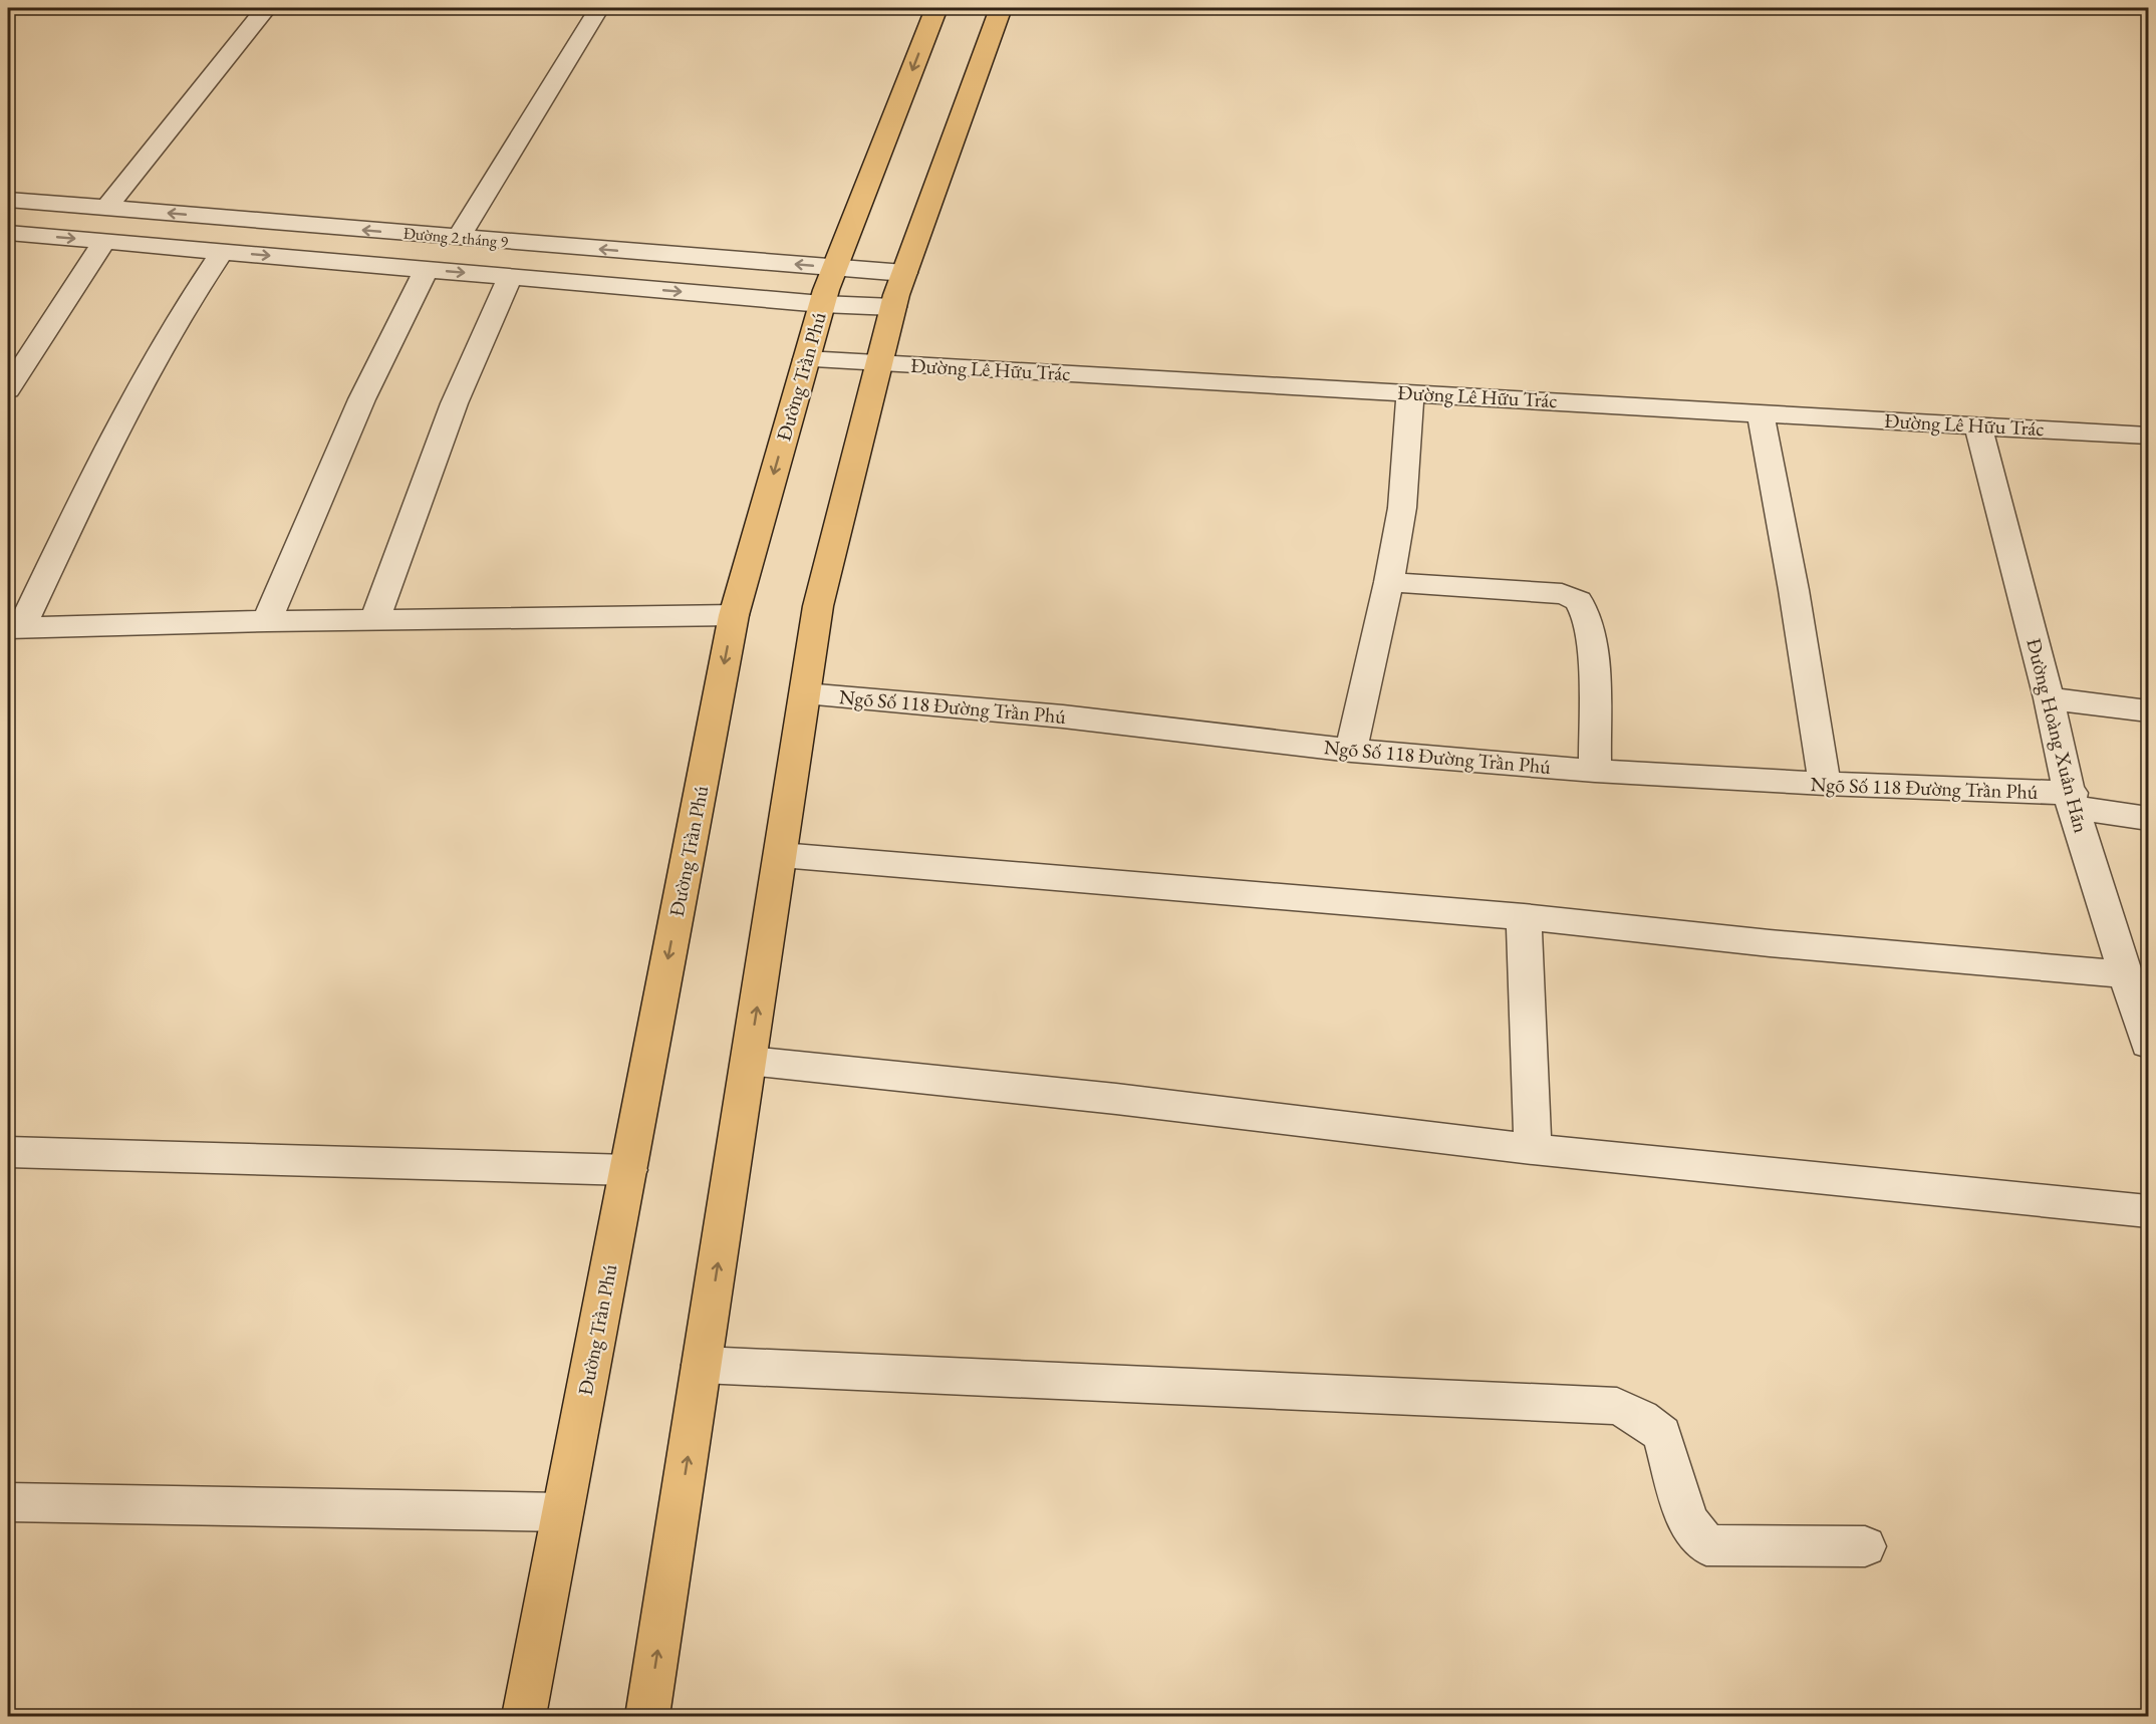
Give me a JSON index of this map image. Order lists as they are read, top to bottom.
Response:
{
  "streets": {
    "highway": ["Đường Trần Phú"],
    "street": [
      "Đường 2 tháng 9",
      "Đường Lê Hữu Trác",
      "Ngõ Số 118 Đường Trần Phú",
      "Đường Hoàng Xuân Hãn"
    ]
  },
  "crossings": [
    ["Đường 2 tháng 9", "Đường Trần Phú"],
    ["Đường Lê Hữu Trác", "Đường Trần Phú"],
    ["Đường Lê Hữu Trác", "Đường Hoàng Xuân Hãn"],
    ["Ngõ Số 118 Đường Trần Phú", "Đường Hoàng Xuân Hãn"]
  ]
}
